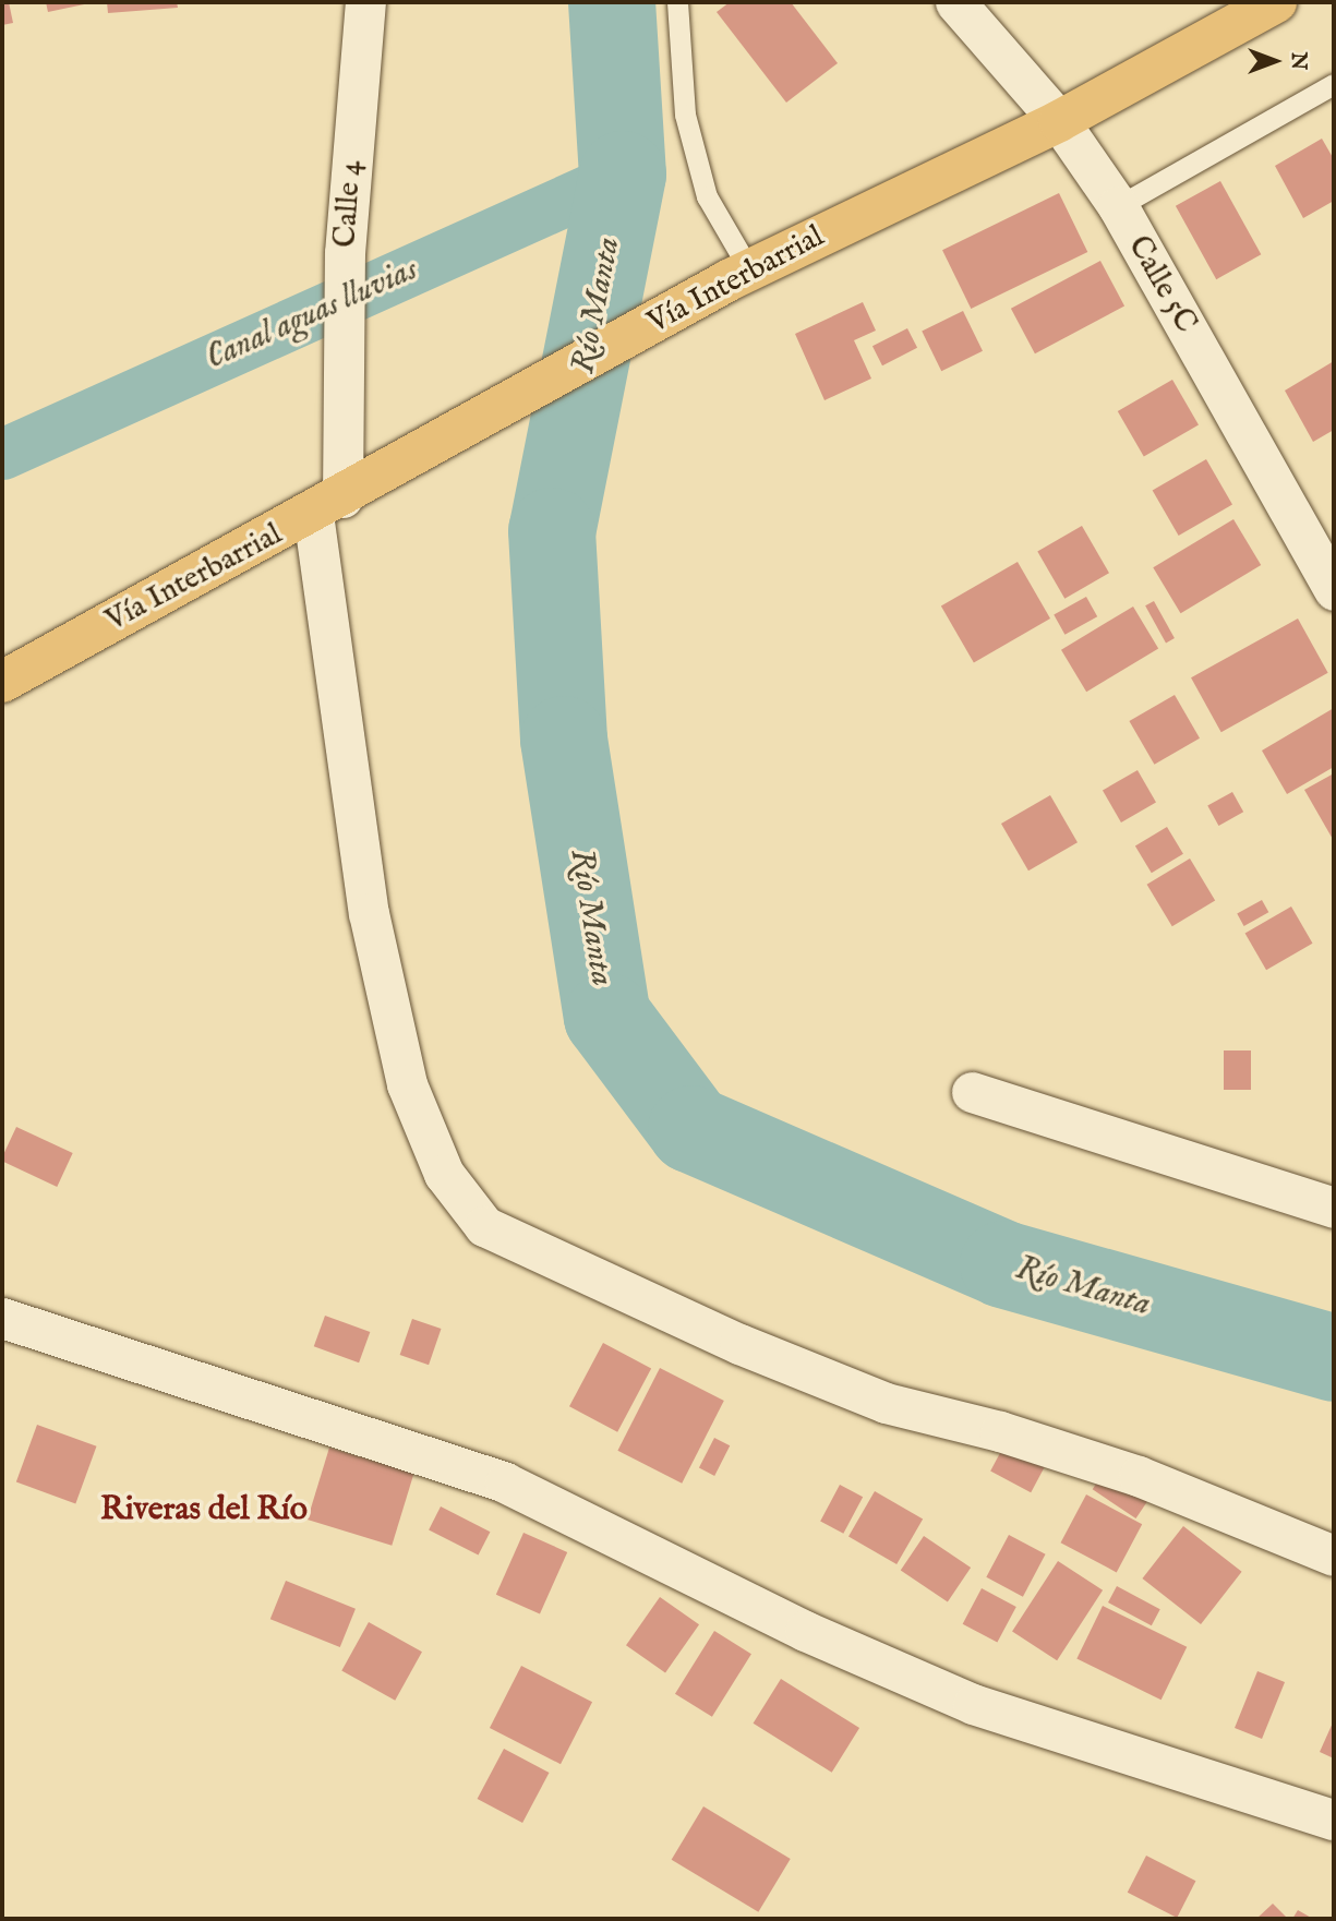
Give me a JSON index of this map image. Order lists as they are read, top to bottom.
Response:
{
  "streets": {
    "main road": ["Vía Interbarrial"],
    "street": ["Calle 4", "Calle 5C"]
  },
  "crossings": [
    ["Calle 4", "Vía Interbarrial"],
    ["Vía Interbarrial", "Calle 5C"]
  ],
  "districts": ["Riveras del Río"],
  "water": ["Río Manta", "Canal aguas lluvias"],
  "north": "right"
}
